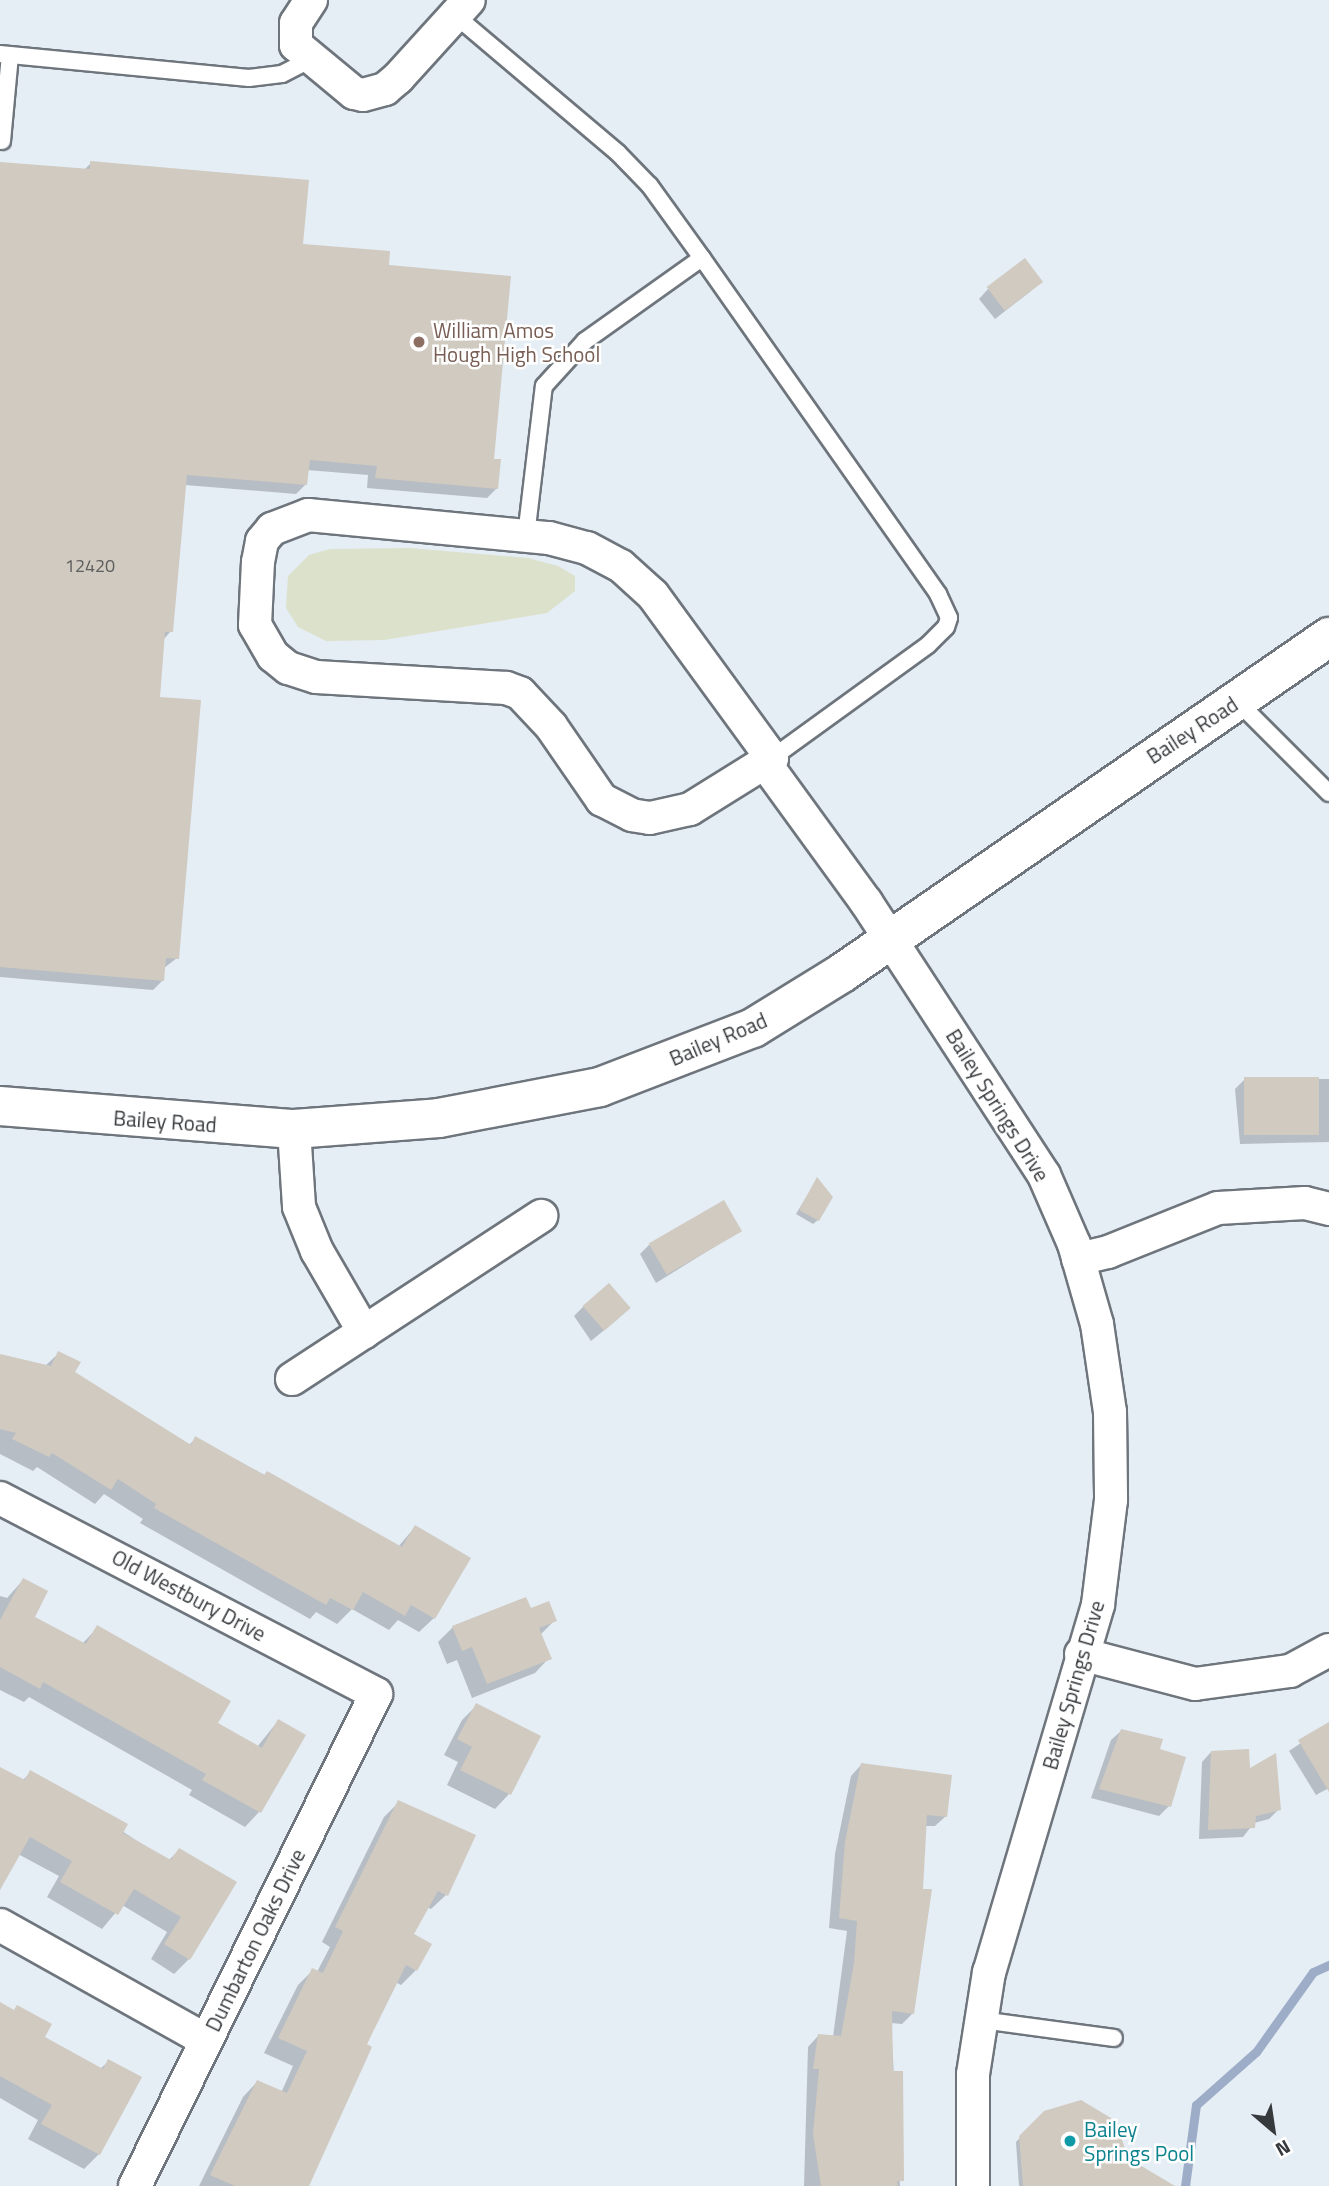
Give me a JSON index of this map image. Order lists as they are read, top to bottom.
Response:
{
  "streets": {
    "street": [
      "Bailey Road",
      "Bailey Springs Drive",
      "Old Westbury Drive",
      "Dumbarton Oaks Drive"
    ]
  },
  "crossings": [
    ["Bailey Road", "Bailey Springs Drive"],
    ["Old Westbury Drive", "Dumbarton Oaks Drive"]
  ],
  "places": ["William Amos Hough High School", "Bailey Springs Pool"],
  "house_numbers": ["12420"],
  "north": "bottom right"
}
